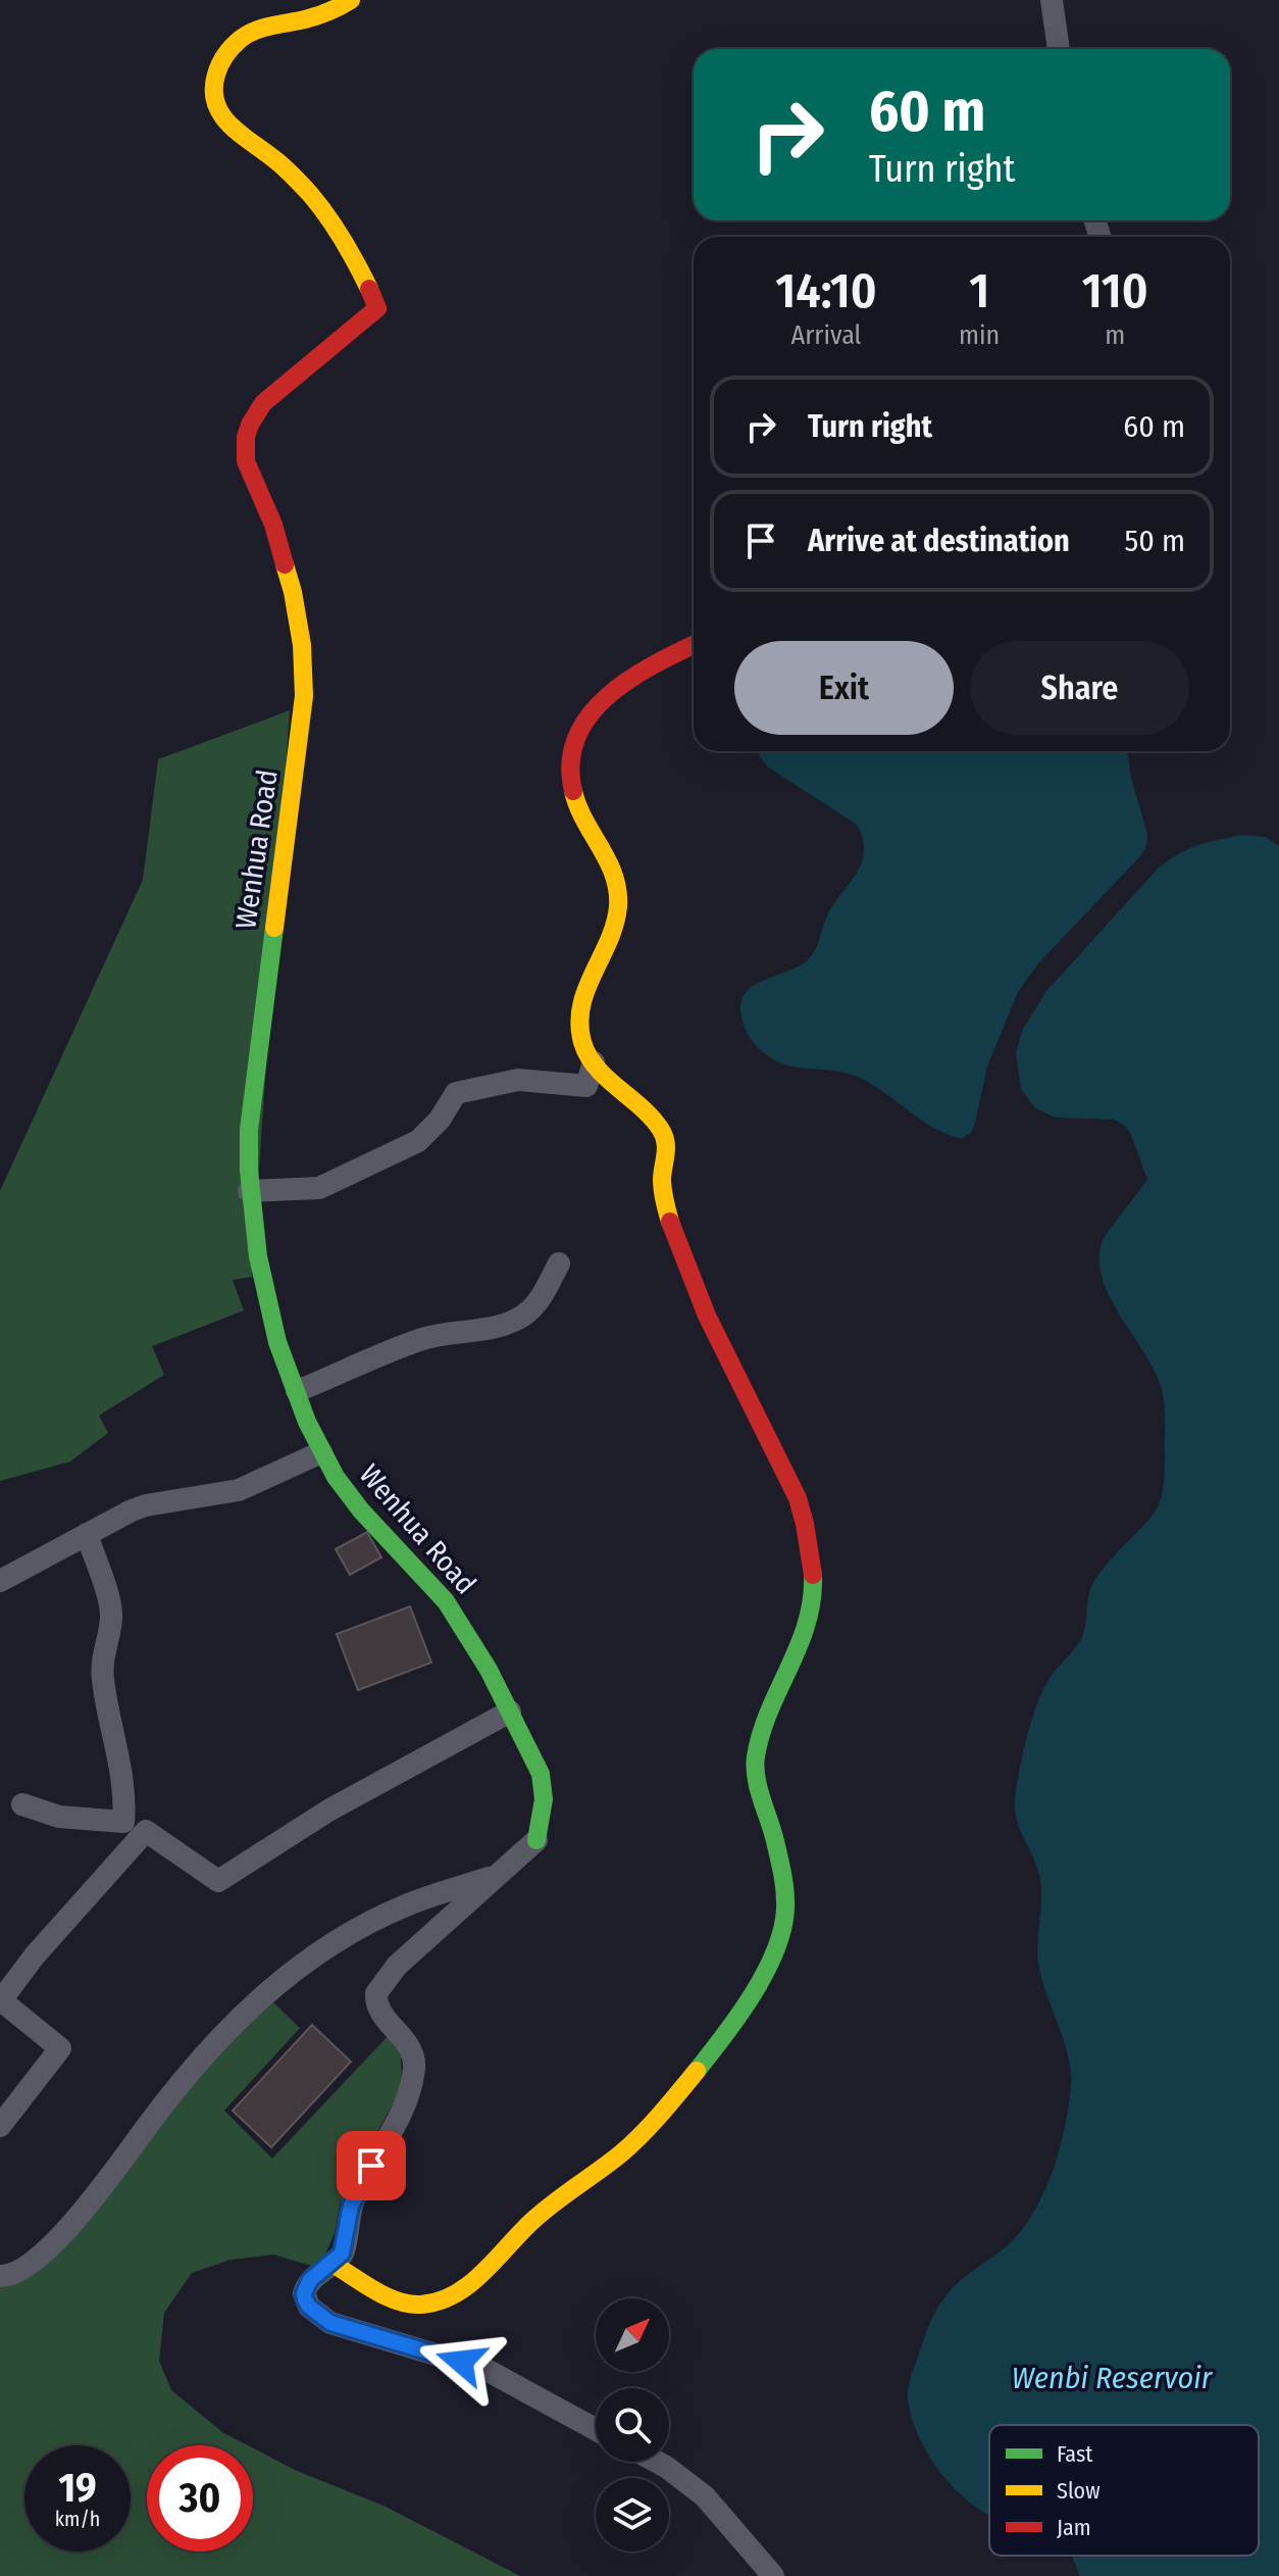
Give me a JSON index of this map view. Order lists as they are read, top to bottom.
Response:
{
  "streets": {
    "street": ["Wenhua Road"]
  },
  "water": ["Wenbi Reservoir"],
  "legend": ["Fast", "Slow", "Jam"],
  "north": "top right",
  "page": {
    "turn": ["60 m", "Turn right"],
    "eta": [
      "14:10",
      "Arrival",
      "1",
      "min",
      "110",
      "m"
    ],
    "list": [
      {
        "name": "Turn right",
        "value": "60 m"
      },
      {
        "name": "Arrive at destination",
        "value": "50 m"
      }
    ],
    "buttons": ["Exit", "Share"],
    "speed": "19 km/h",
    "limit": "30"
  }
}
